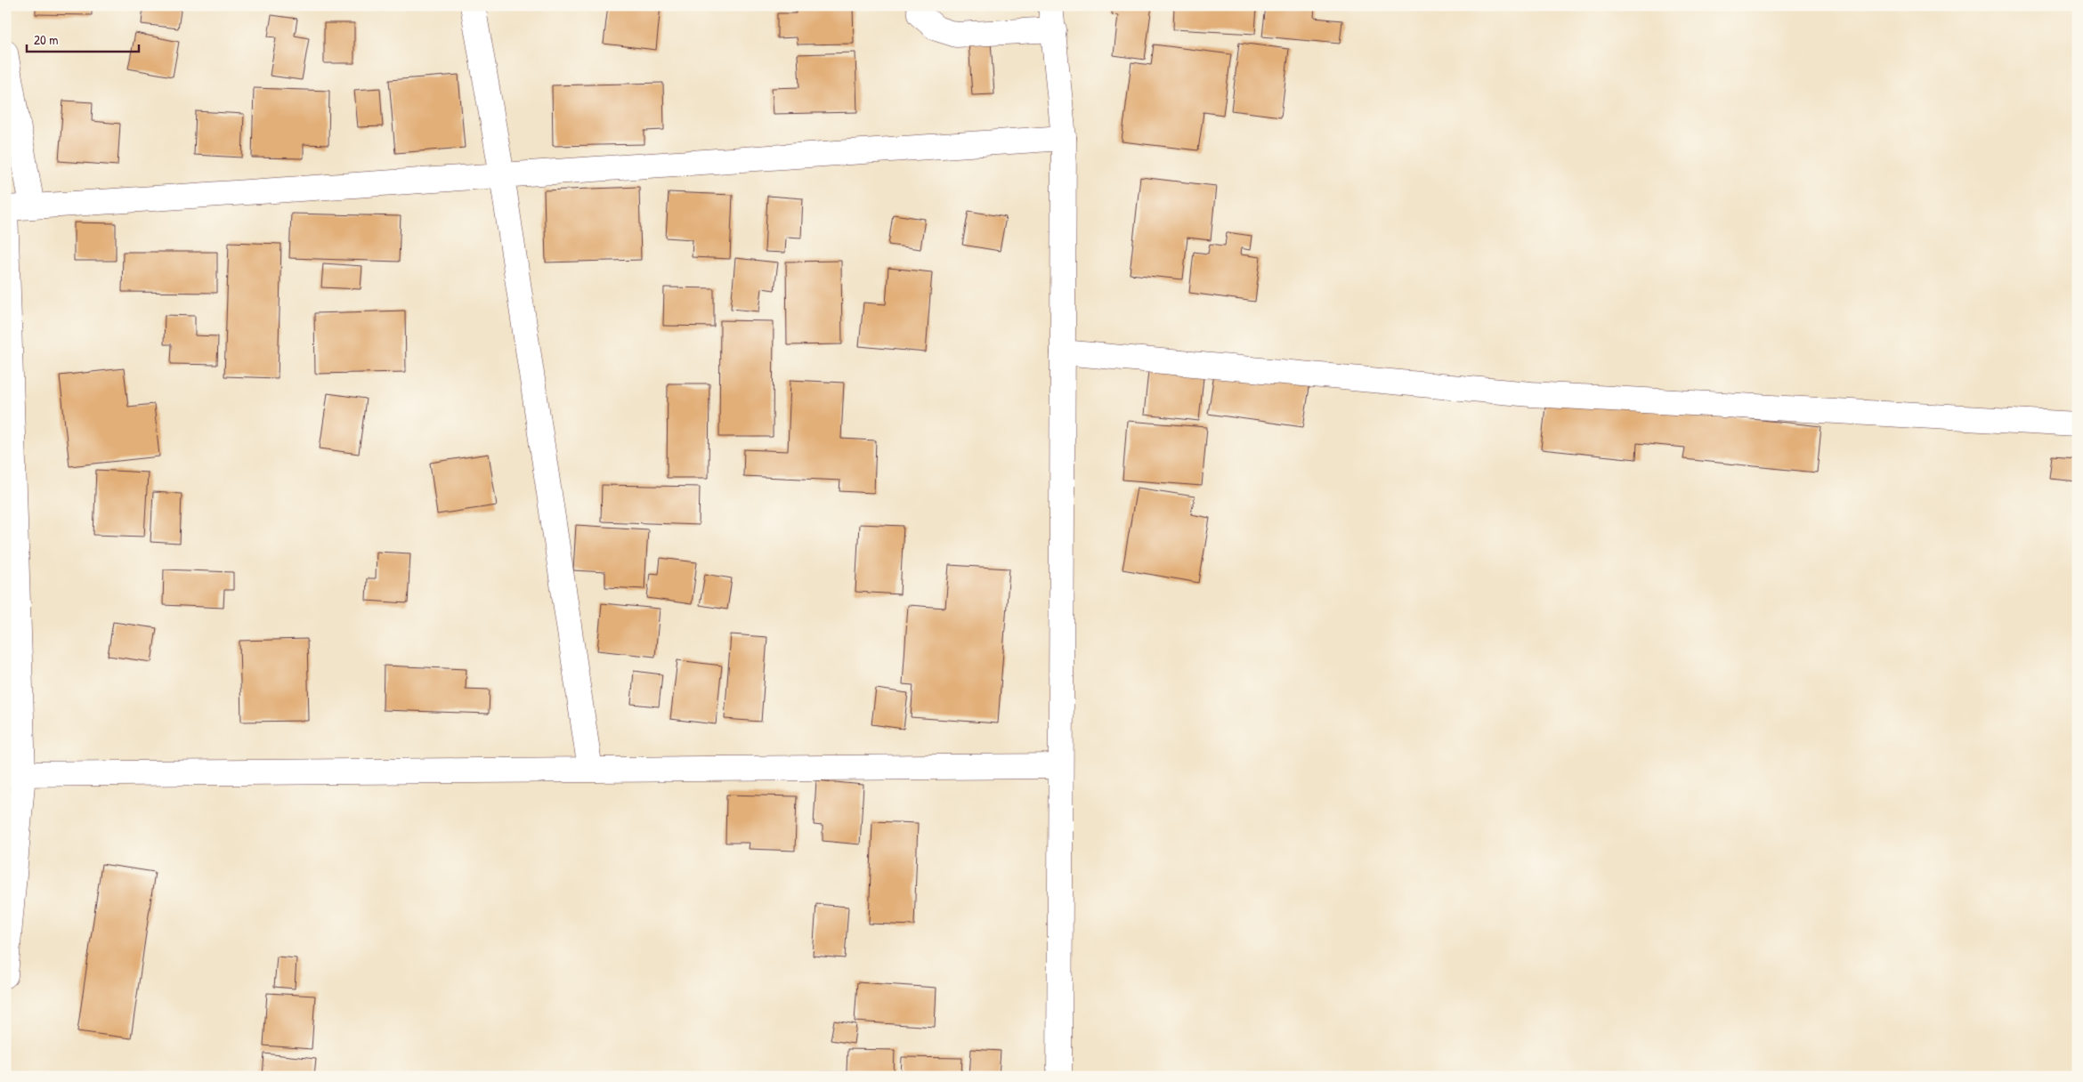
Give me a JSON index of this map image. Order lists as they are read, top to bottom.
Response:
{
  "scale_bar": "20 m"
}
